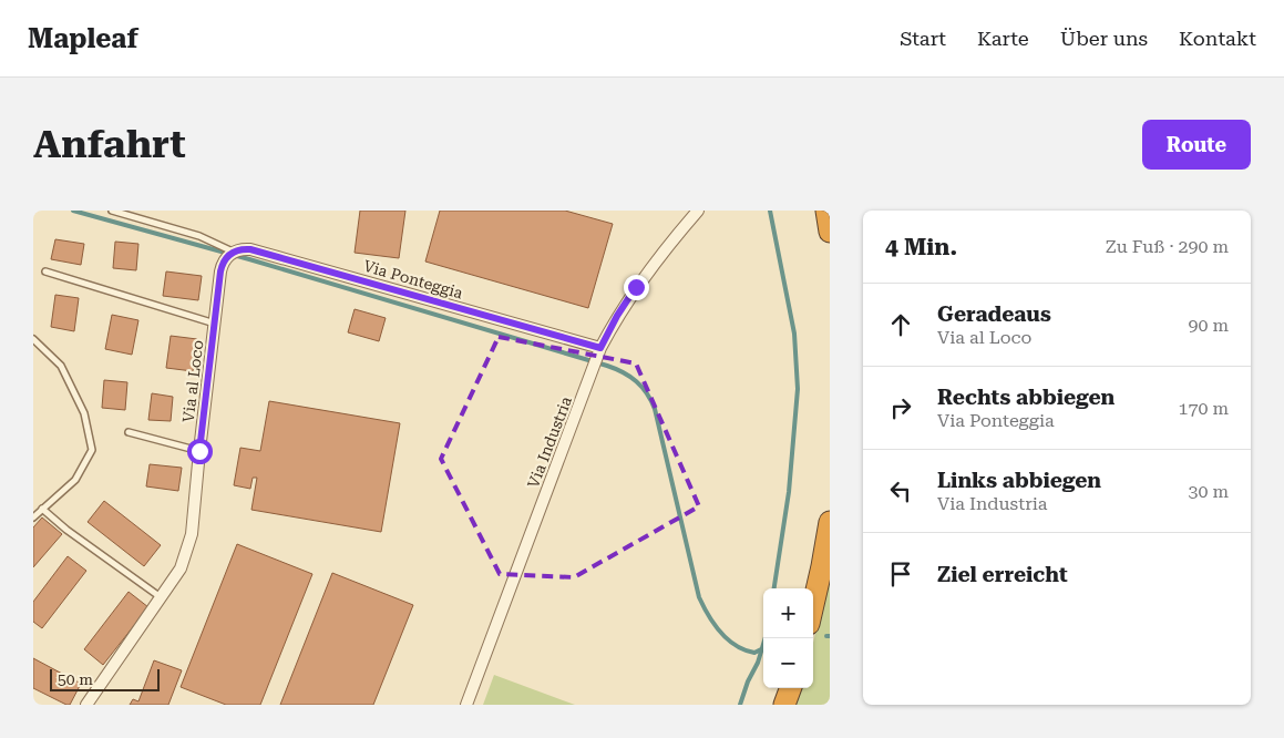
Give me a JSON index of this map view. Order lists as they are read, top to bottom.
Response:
{
  "streets": {
    "street": ["Via Ponteggia", "Via al Loco", "Via Industria"]
  },
  "crossings": [
    ["Via Ponteggia", "Via al Loco"],
    ["Via Ponteggia", "Via Industria"]
  ],
  "scale_bar": "50 m",
  "page": {
    "header": "Mapleaf",
    "nav": [
      "Start",
      "Karte",
      "Über uns",
      "Kontakt"
    ],
    "buttons": "Route",
    "title": "Anfahrt",
    "heading": ["4 Min.", "Zu Fuß · 290 m"],
    "list": [
      ["Geradeaus", "Via al Loco", "90 m"],
      ["Rechts abbiegen", "Via Ponteggia", "170 m"],
      ["Links abbiegen", "Via Industria", "30 m"],
      "Ziel erreicht"
    ],
    "map_buttons": ["+", "−"],
    "scale": "50 m"
  }
}
